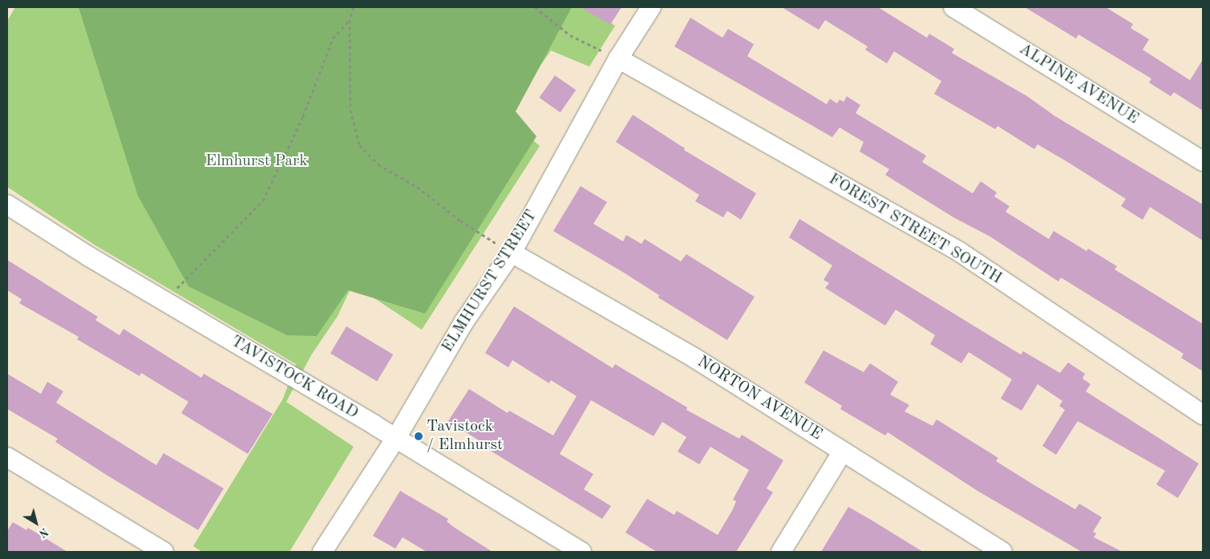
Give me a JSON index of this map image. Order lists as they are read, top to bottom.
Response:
{
  "streets": {
    "street": [
      "ALPINE AVENUE",
      "FOREST STREET SOUTH",
      "ELMHURST STREET",
      "TAVISTOCK ROAD",
      "NORTON AVENUE"
    ]
  },
  "crossings": [
    ["FOREST STREET SOUTH", "ELMHURST STREET"],
    ["ELMHURST STREET", "TAVISTOCK ROAD"],
    ["ELMHURST STREET", "NORTON AVENUE"]
  ],
  "parks": ["Elmhurst Park"],
  "places": ["Tavistock / Elmhurst"],
  "north": "bottom right"
}
